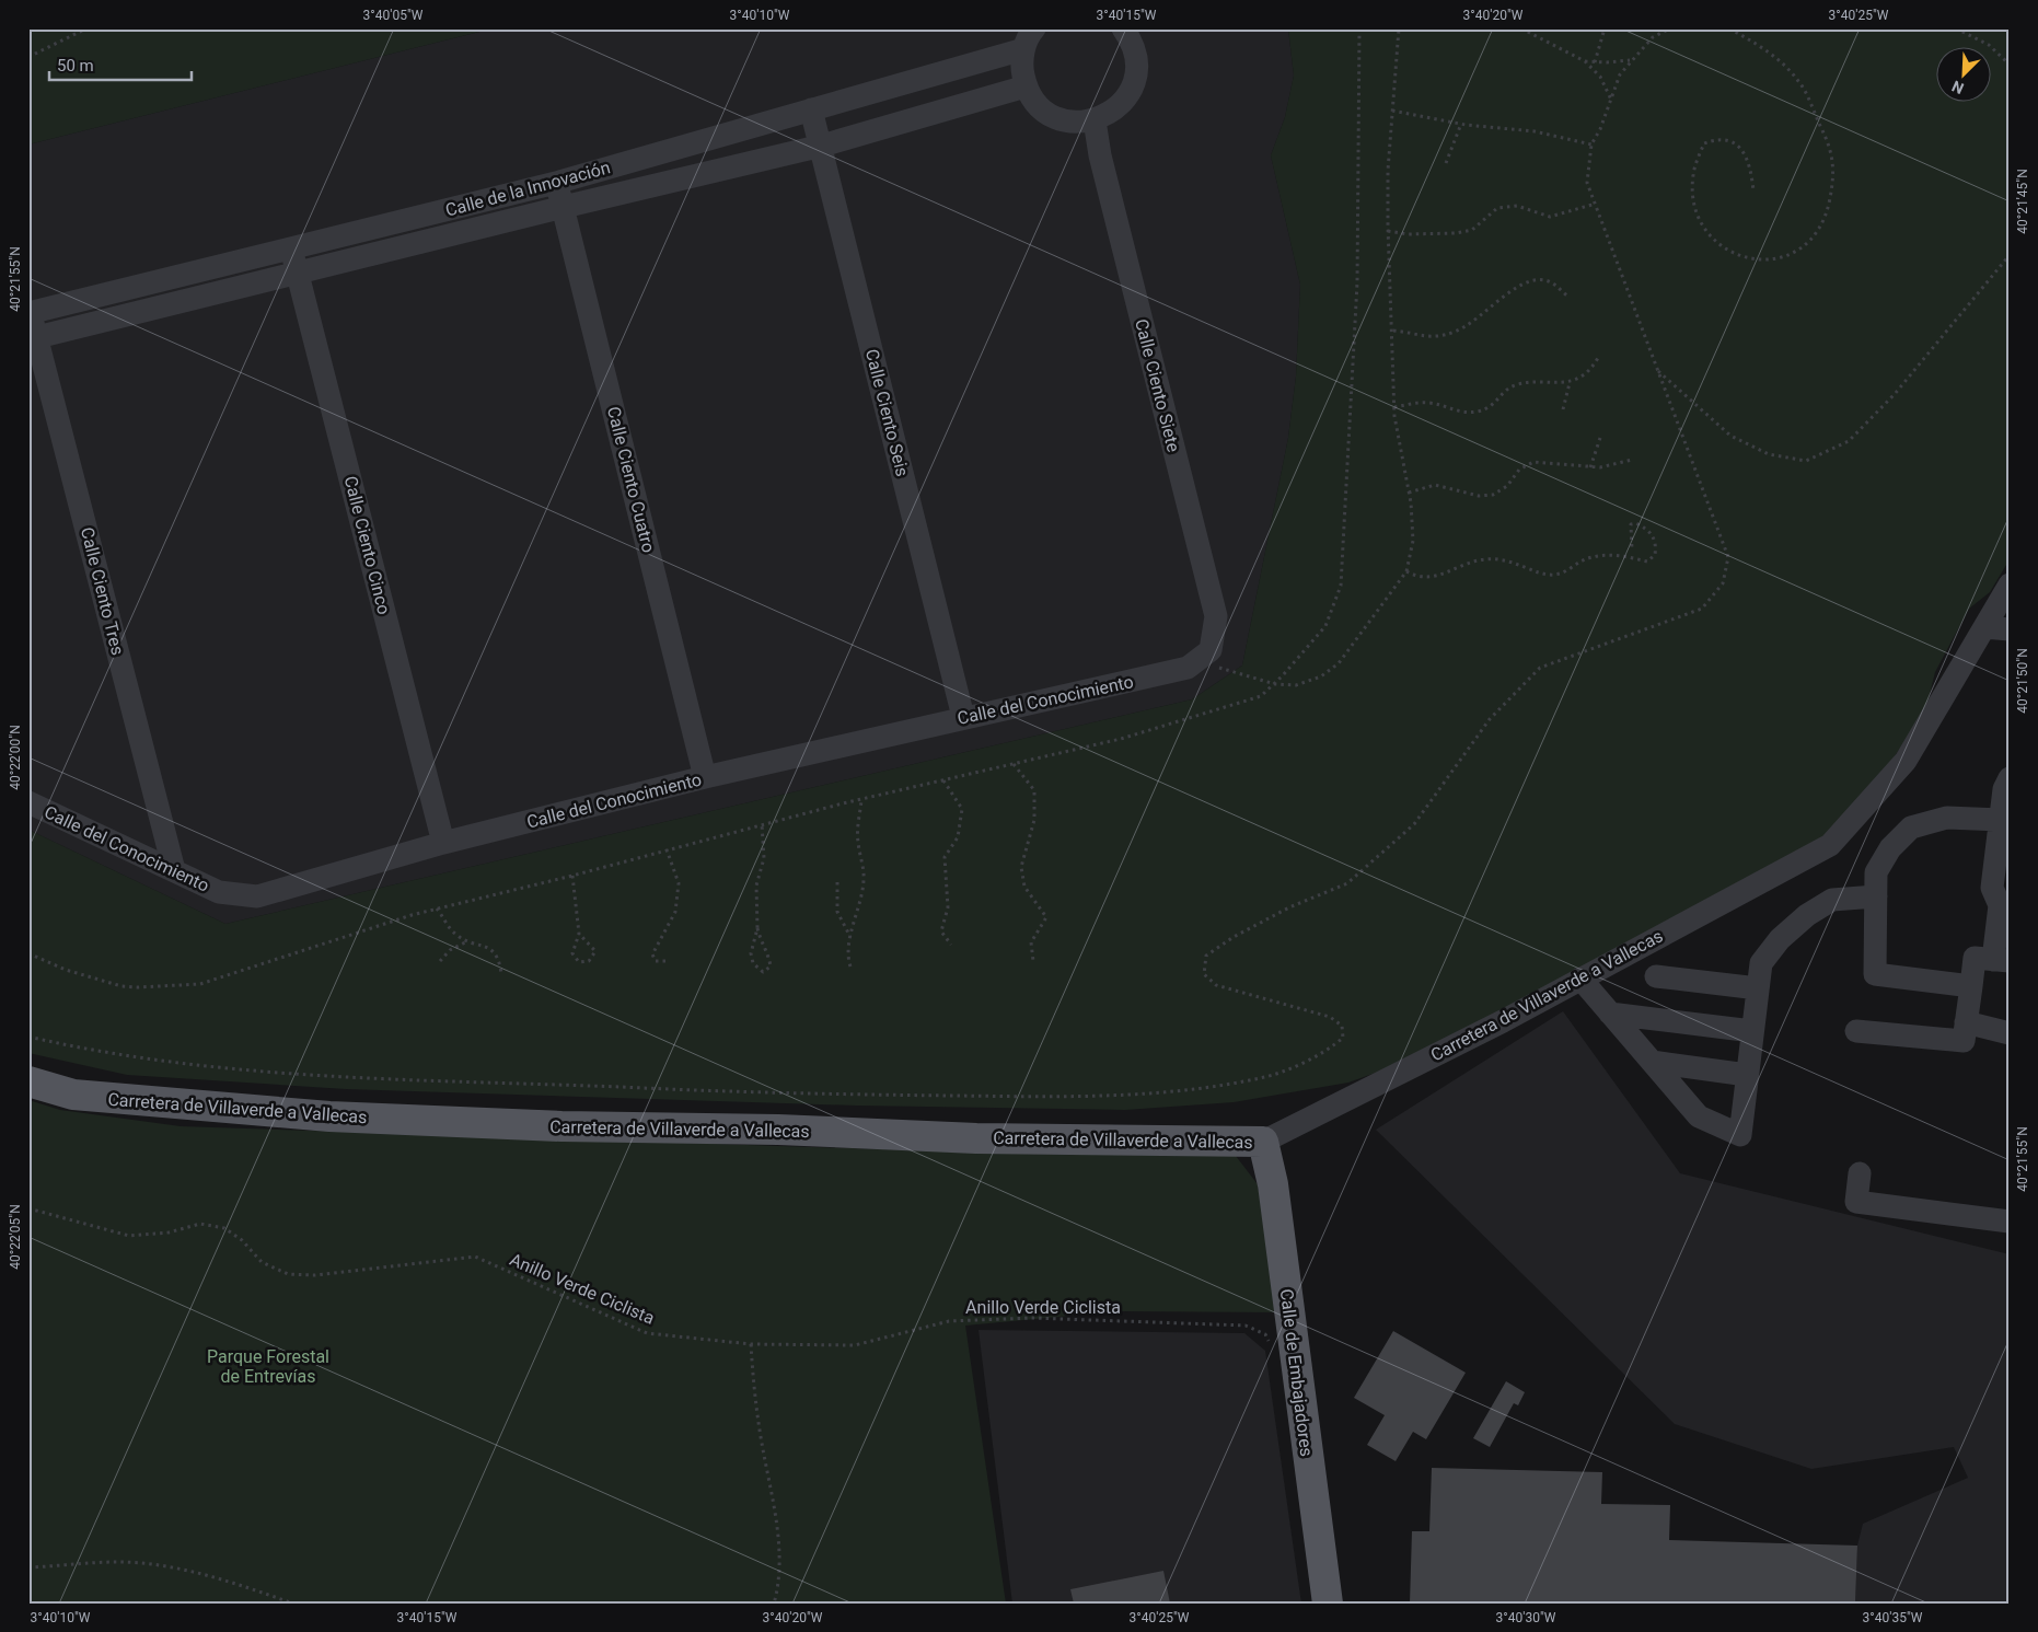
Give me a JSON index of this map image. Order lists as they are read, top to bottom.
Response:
{
  "streets": {
    "main road": ["Carretera de Villaverde a Vallecas", "Calle de Embajadores"],
    "street": [
      "Calle de la Innovación",
      "Calle Ciento Siete",
      "Calle Ciento Seis",
      "Calle Ciento Cuatro",
      "Calle Ciento Cinco",
      "Calle Ciento Tres",
      "Calle del Conocimiento"
    ],
    "path": ["Anillo Verde Ciclista"]
  },
  "crossings": [
    ["Calle de la Innovación", "Calle Ciento Seis"],
    ["Calle de la Innovación", "Calle Ciento Cuatro"],
    ["Calle de la Innovación", "Calle Ciento Cinco"],
    ["Calle de la Innovación", "Calle Ciento Tres"],
    ["Calle Ciento Siete", "Calle del Conocimiento"],
    ["Calle Ciento Seis", "Calle del Conocimiento"],
    ["Calle Ciento Cuatro", "Calle del Conocimiento"],
    ["Calle Ciento Cinco", "Calle del Conocimiento"],
    ["Calle Ciento Tres", "Calle del Conocimiento"],
    ["Carretera de Villaverde a Vallecas", "Calle de Embajadores"]
  ],
  "parks": ["Parque Forestal de Entrevías"],
  "scale_bar": "50 m",
  "north": "bottom left",
  "coordinates": [
    "3°40'05\"W",
    "3°40'10\"W",
    "3°40'15\"W",
    "3°40'20\"W",
    "3°40'25\"W",
    "40°21'45\"N",
    "40°21'55\"N",
    "40°21'50\"N",
    "40°22'00\"N",
    "40°22'05\"N",
    "3°40'30\"W",
    "3°40'35\"W"
  ]
}
